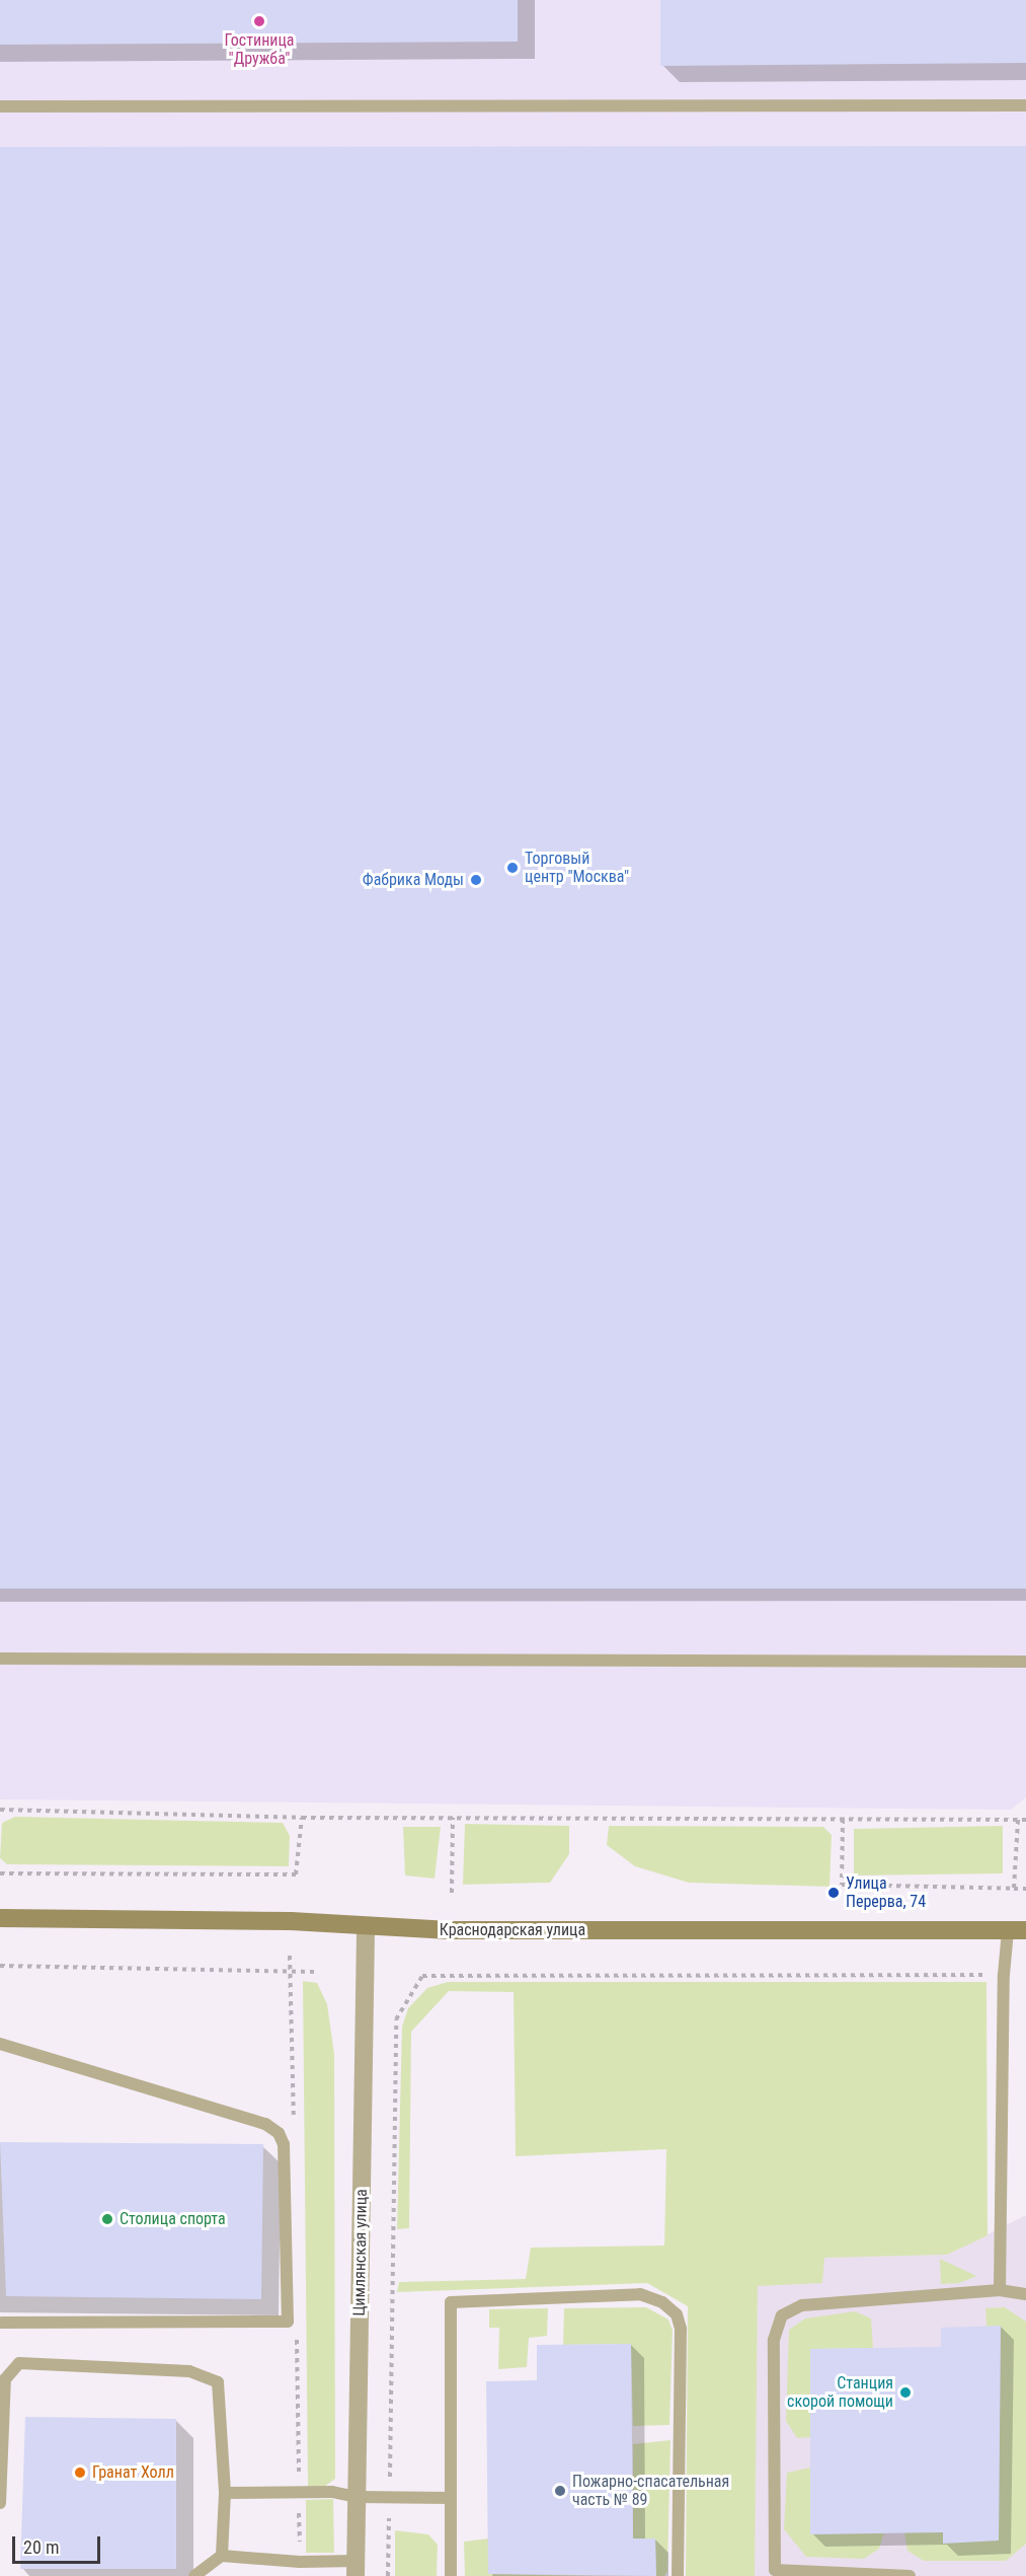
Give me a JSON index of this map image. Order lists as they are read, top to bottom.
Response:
{
  "streets": {
    "street": ["Краснодарская улица", "Цимлянская улица"]
  },
  "crossings": [
    ["Краснодарская улица", "Цимлянская улица"]
  ],
  "places": [
    "Гостиница \"Дружба\"",
    "Торговый центр \"Москва\"",
    "Фабрика Моды",
    "Улица Перерва, 74",
    "Столица спорта",
    "Станция скорой помощи",
    "Гранат Холл",
    "Пожарно-спасательная часть № 89"
  ],
  "scale_bar": "20 m"
}
